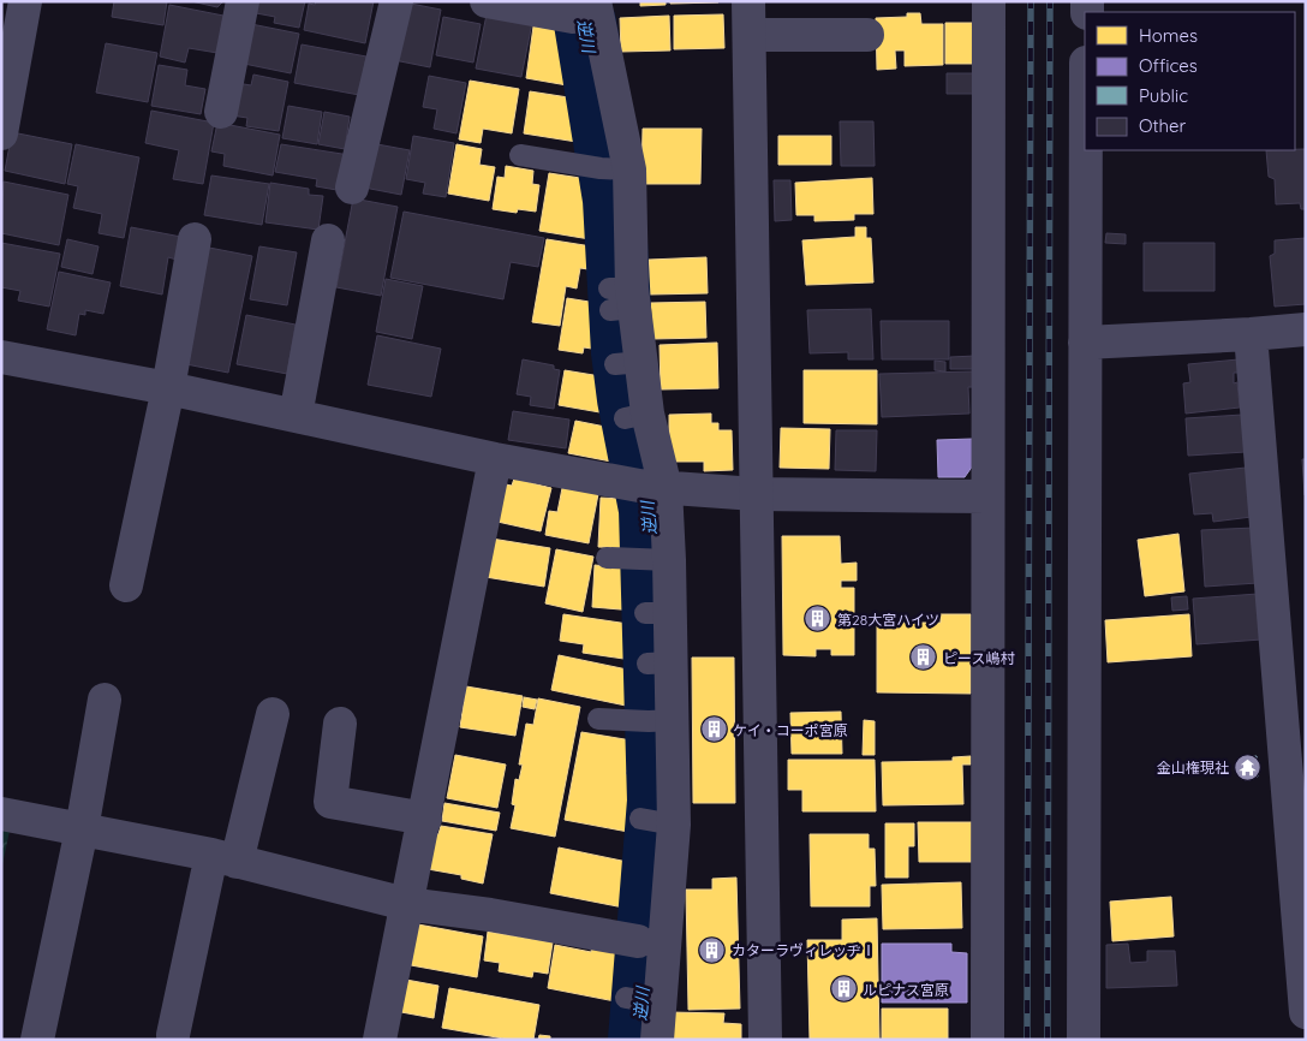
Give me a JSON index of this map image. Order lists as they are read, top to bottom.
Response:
{
  "water": ["逆川"],
  "places": {
    "building": [
      "第28大宮ハイツ",
      "ピース嶋村",
      "ケイ・コーポ宮原",
      "カターラヴィレッヂⅠ",
      "ルピナス宮原"
    ],
    "temple": ["金山権現社"]
  },
  "legend": [
    "Homes",
    "Offices",
    "Public",
    "Other"
  ]
}
